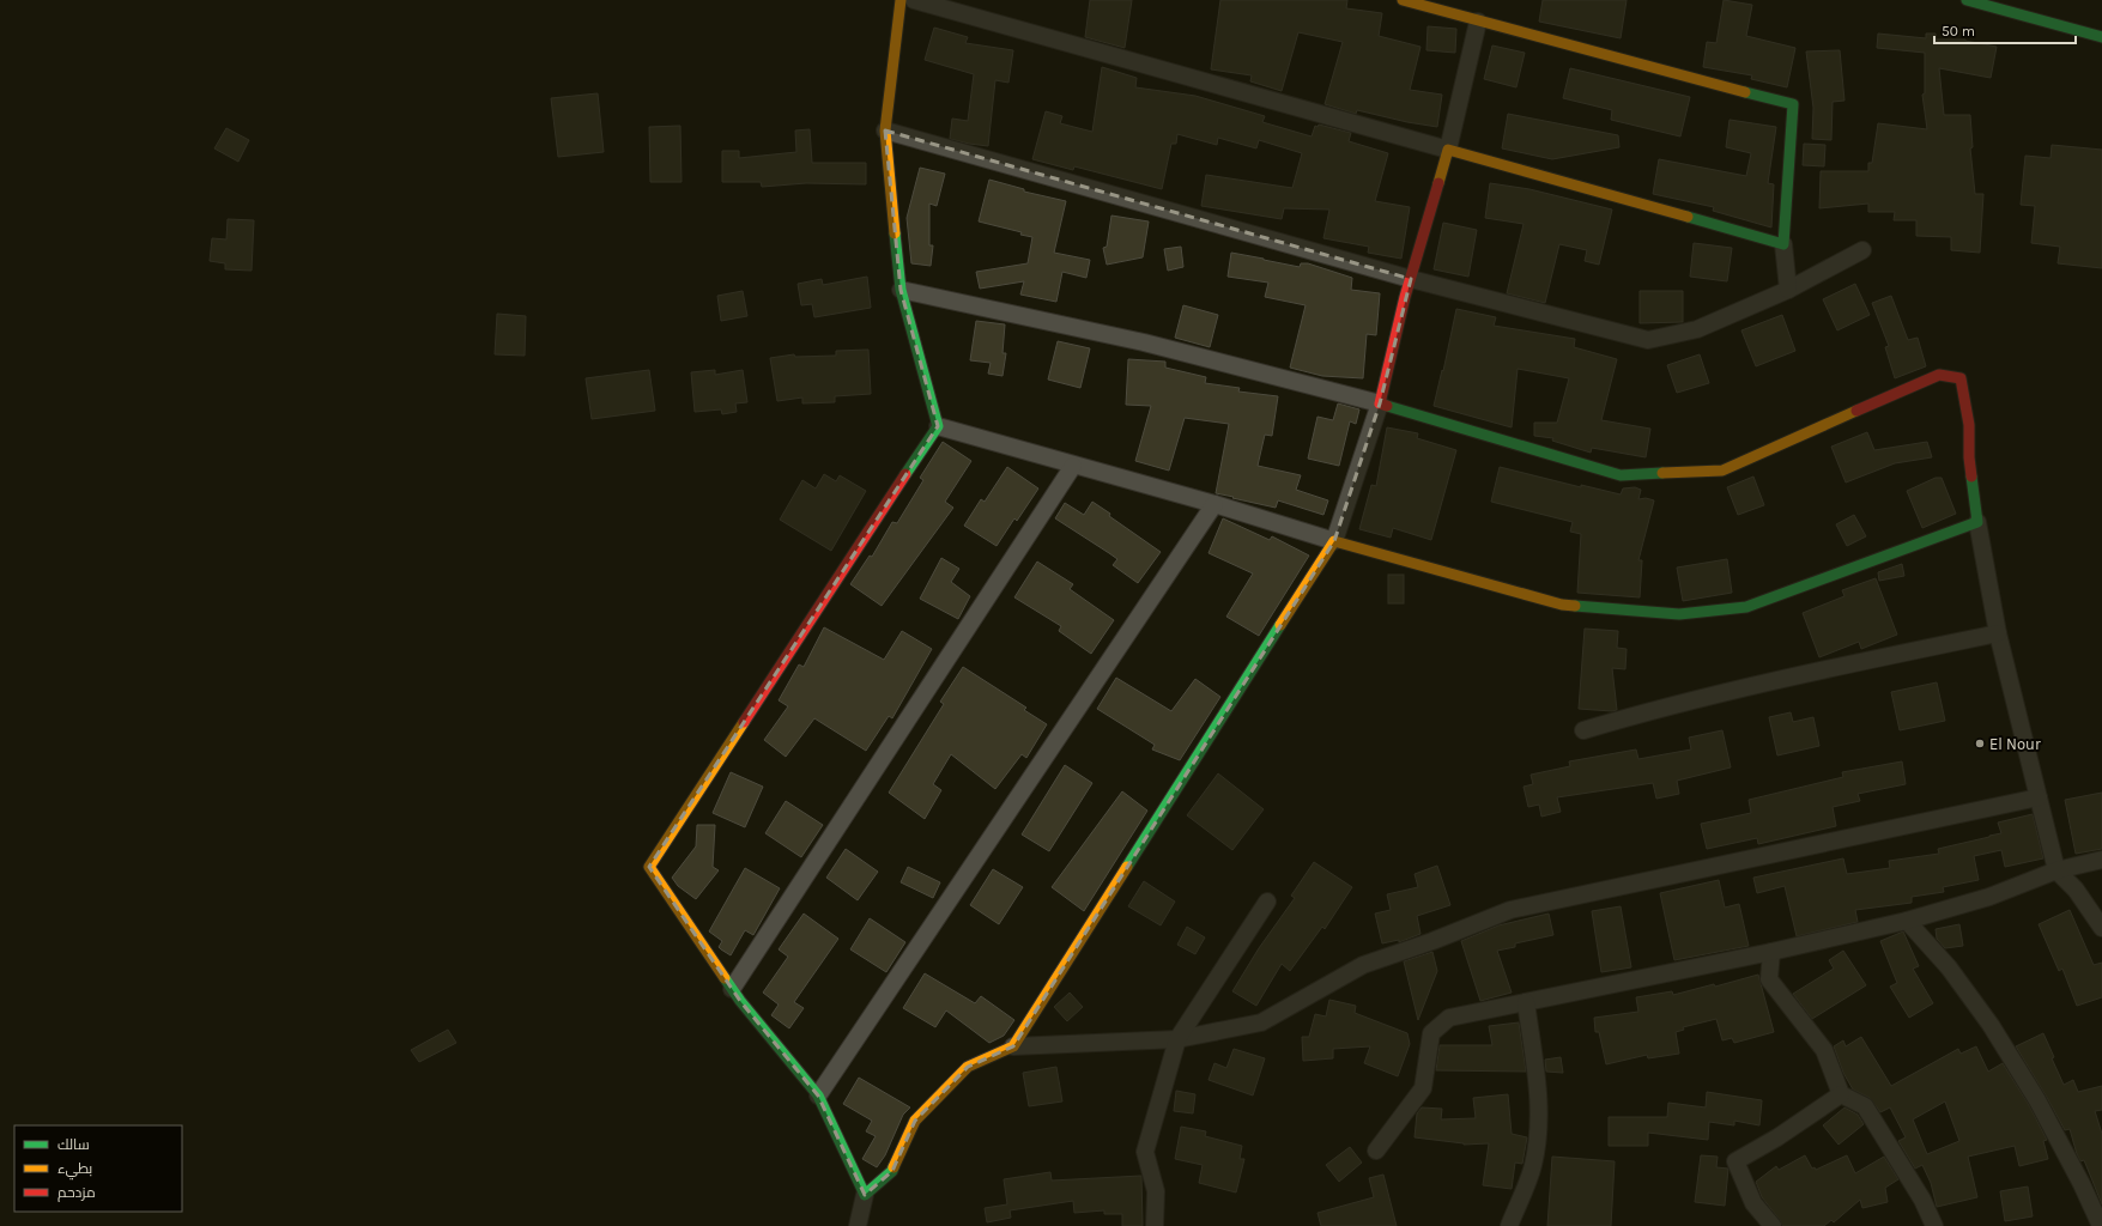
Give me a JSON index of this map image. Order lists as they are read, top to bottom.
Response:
{
  "places": ["El Nour"],
  "legend": ["سالك", "بطيء", "مزدحم"],
  "scale_bar": "50 m"
}
